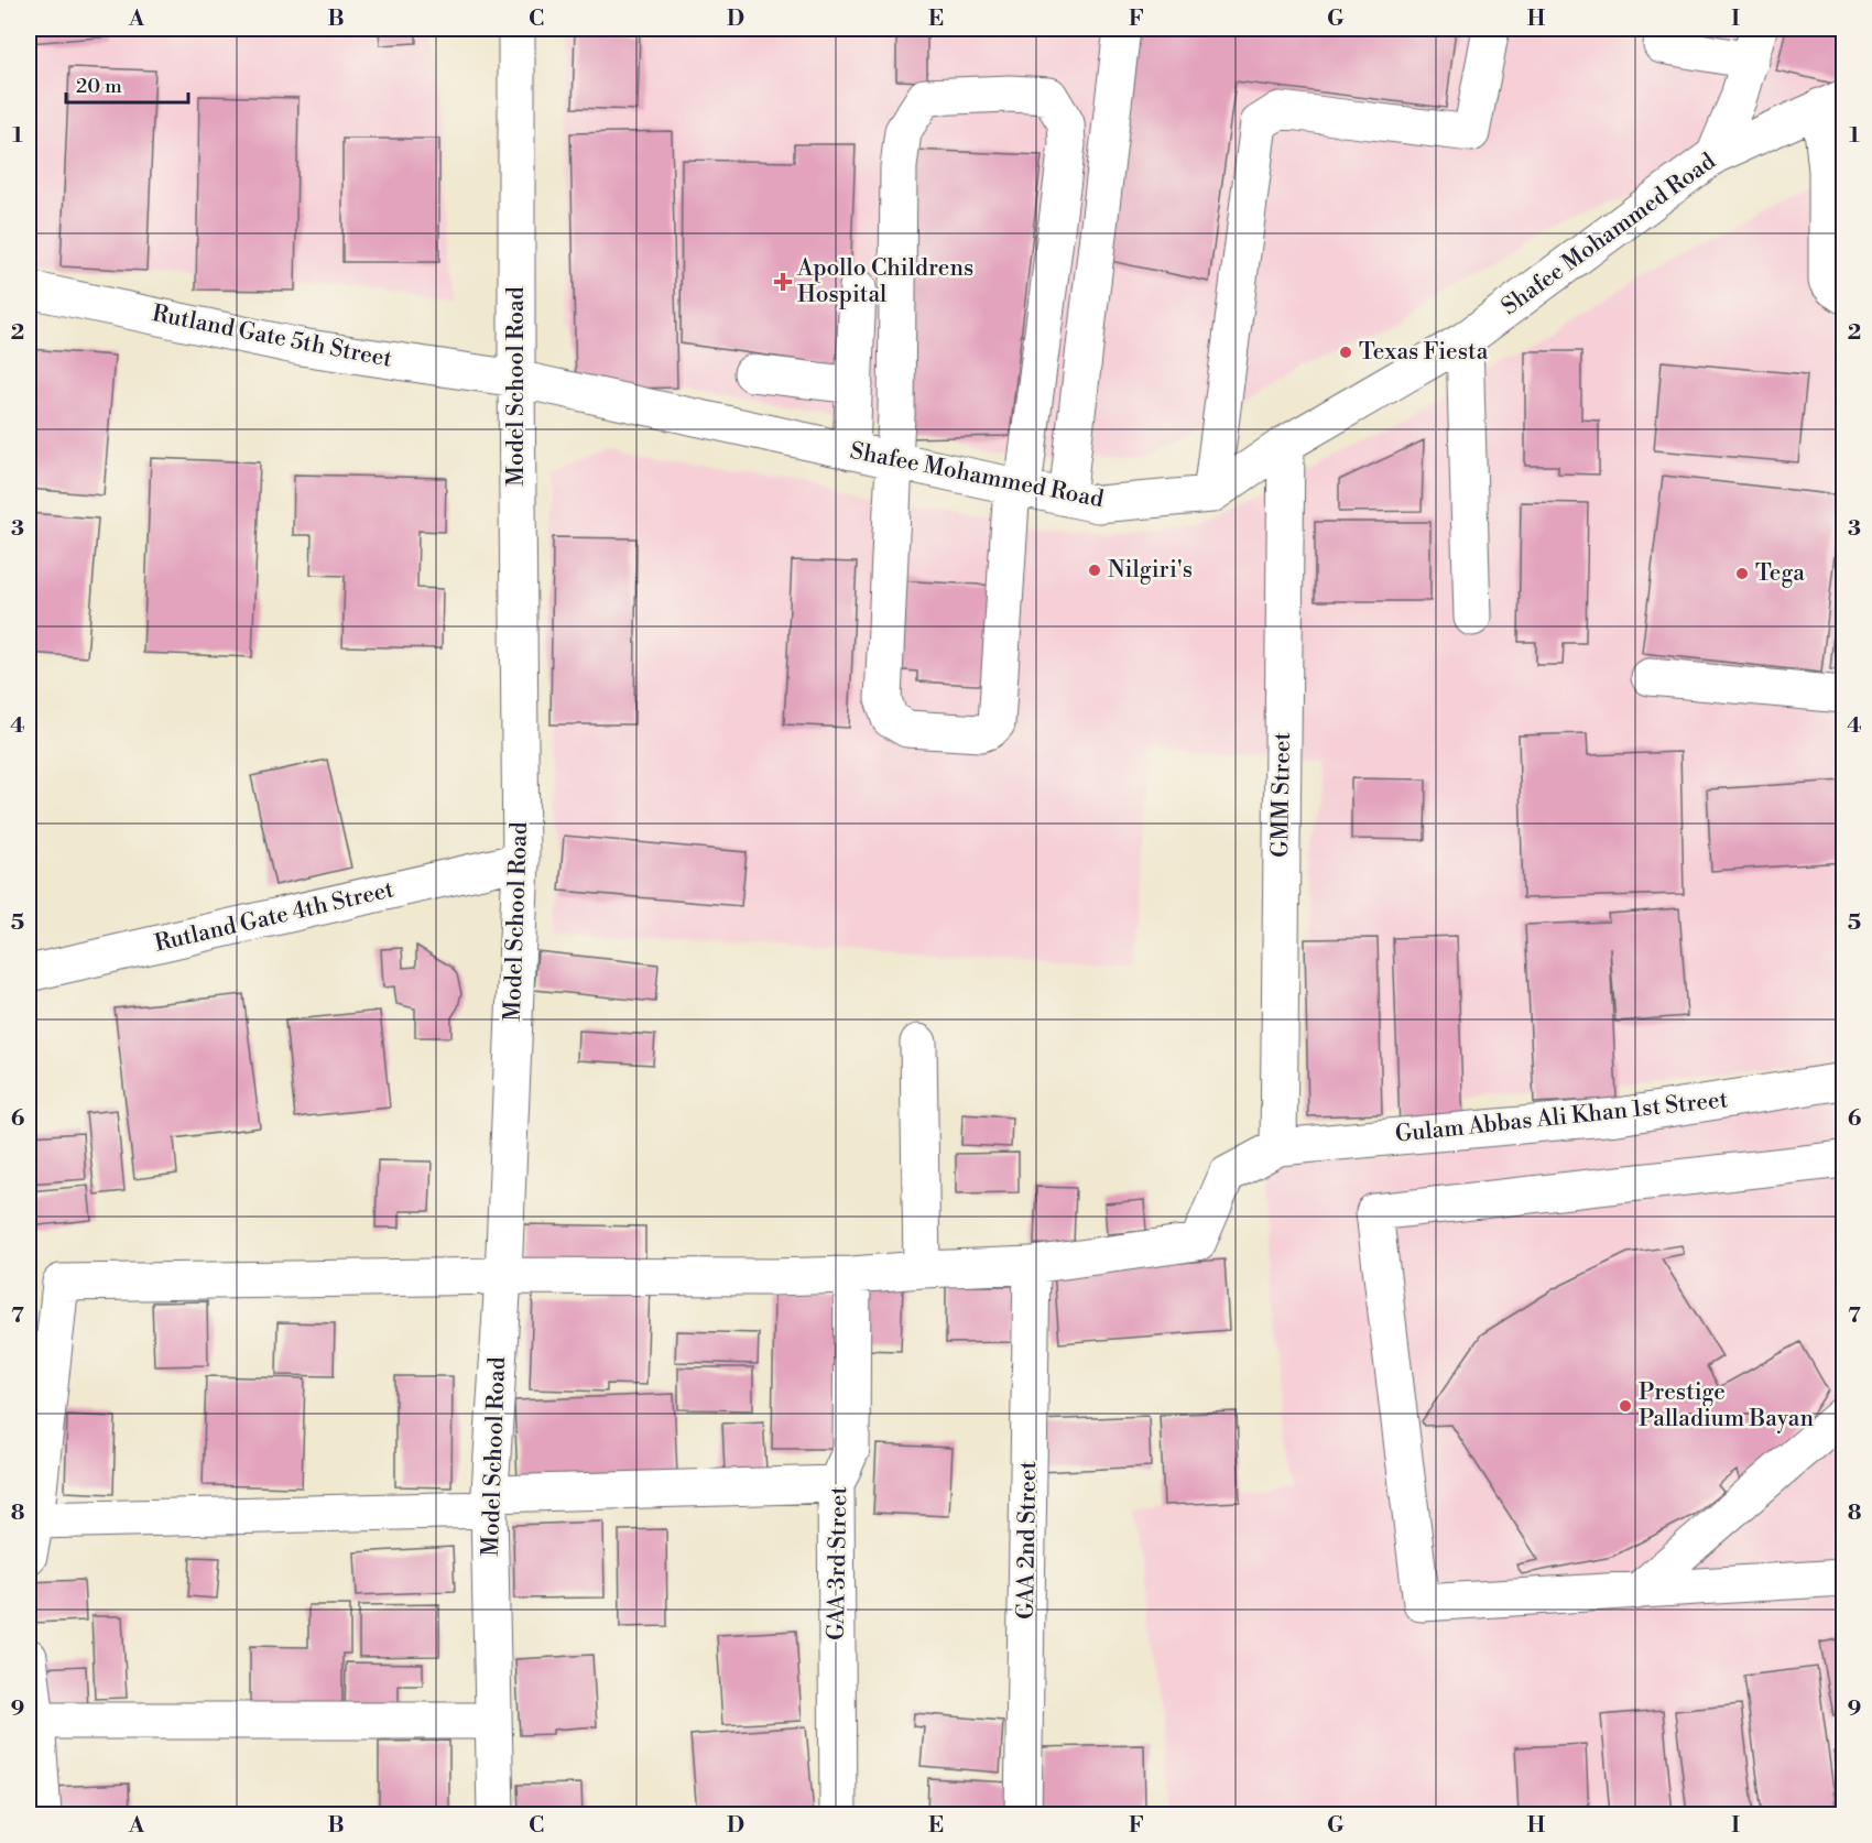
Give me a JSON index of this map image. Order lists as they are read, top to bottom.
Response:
{
  "streets": {
    "street": [
      "Shafee Mohammed Road",
      "Rutland Gate 5th Street",
      "Model School Road",
      "GMM Street",
      "Rutland Gate 4th Street",
      "Gulam Abbas Ali Khan 1st Street",
      "GAA 2nd Street",
      "GAA 3rd Street"
    ]
  },
  "crossings": [
    ["Shafee Mohammed Road", "Rutland Gate 5th Street"],
    ["Shafee Mohammed Road", "Model School Road"],
    ["Shafee Mohammed Road", "GMM Street"],
    ["Rutland Gate 5th Street", "Model School Road"],
    ["Model School Road", "Rutland Gate 4th Street"],
    ["GMM Street", "Gulam Abbas Ali Khan 1st Street"]
  ],
  "places": {
    "health": ["Apollo Childrens Hospital"],
    "other": [
      "Texas Fiesta",
      "Nilgiri's",
      "Tega",
      "Prestige Palladium Bayan"
    ]
  },
  "scale_bar": "20 m",
  "grid": {
    "columns": [
      "A",
      "B",
      "C",
      "D",
      "E",
      "F",
      "G",
      "H",
      "I"
    ],
    "rows": [
      "1",
      "2",
      "3",
      "4",
      "5",
      "6",
      "7",
      "8",
      "9"
    ]
  }
}
